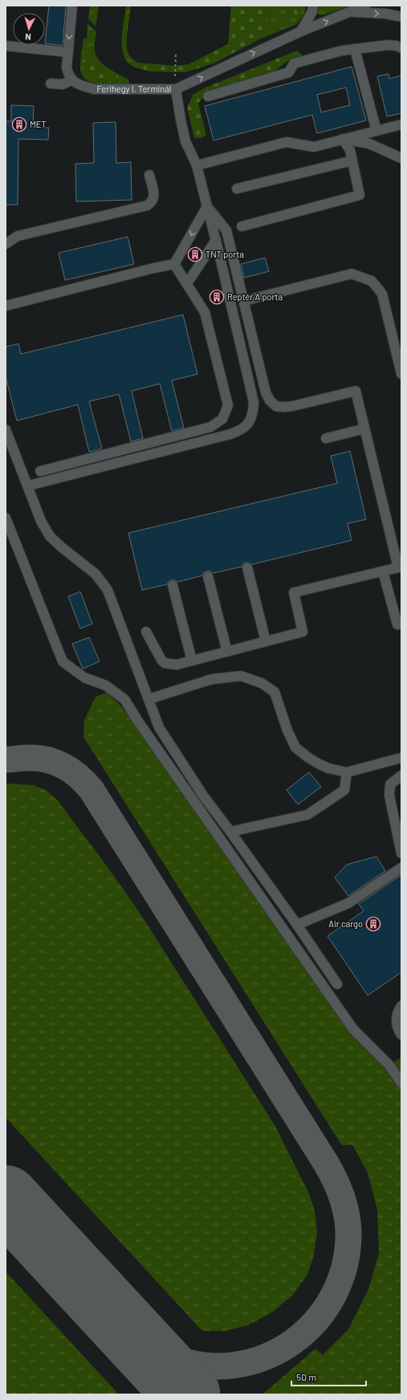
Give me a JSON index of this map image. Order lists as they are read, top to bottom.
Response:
{
  "streets": {
    "street": ["Ferihegy I. Terminál"]
  },
  "places": {
    "building": [
      "MET",
      "TNT porta",
      "Reptér A porta",
      "Air cargo"
    ]
  },
  "scale_bar": "50 m",
  "north": "bottom"
}
